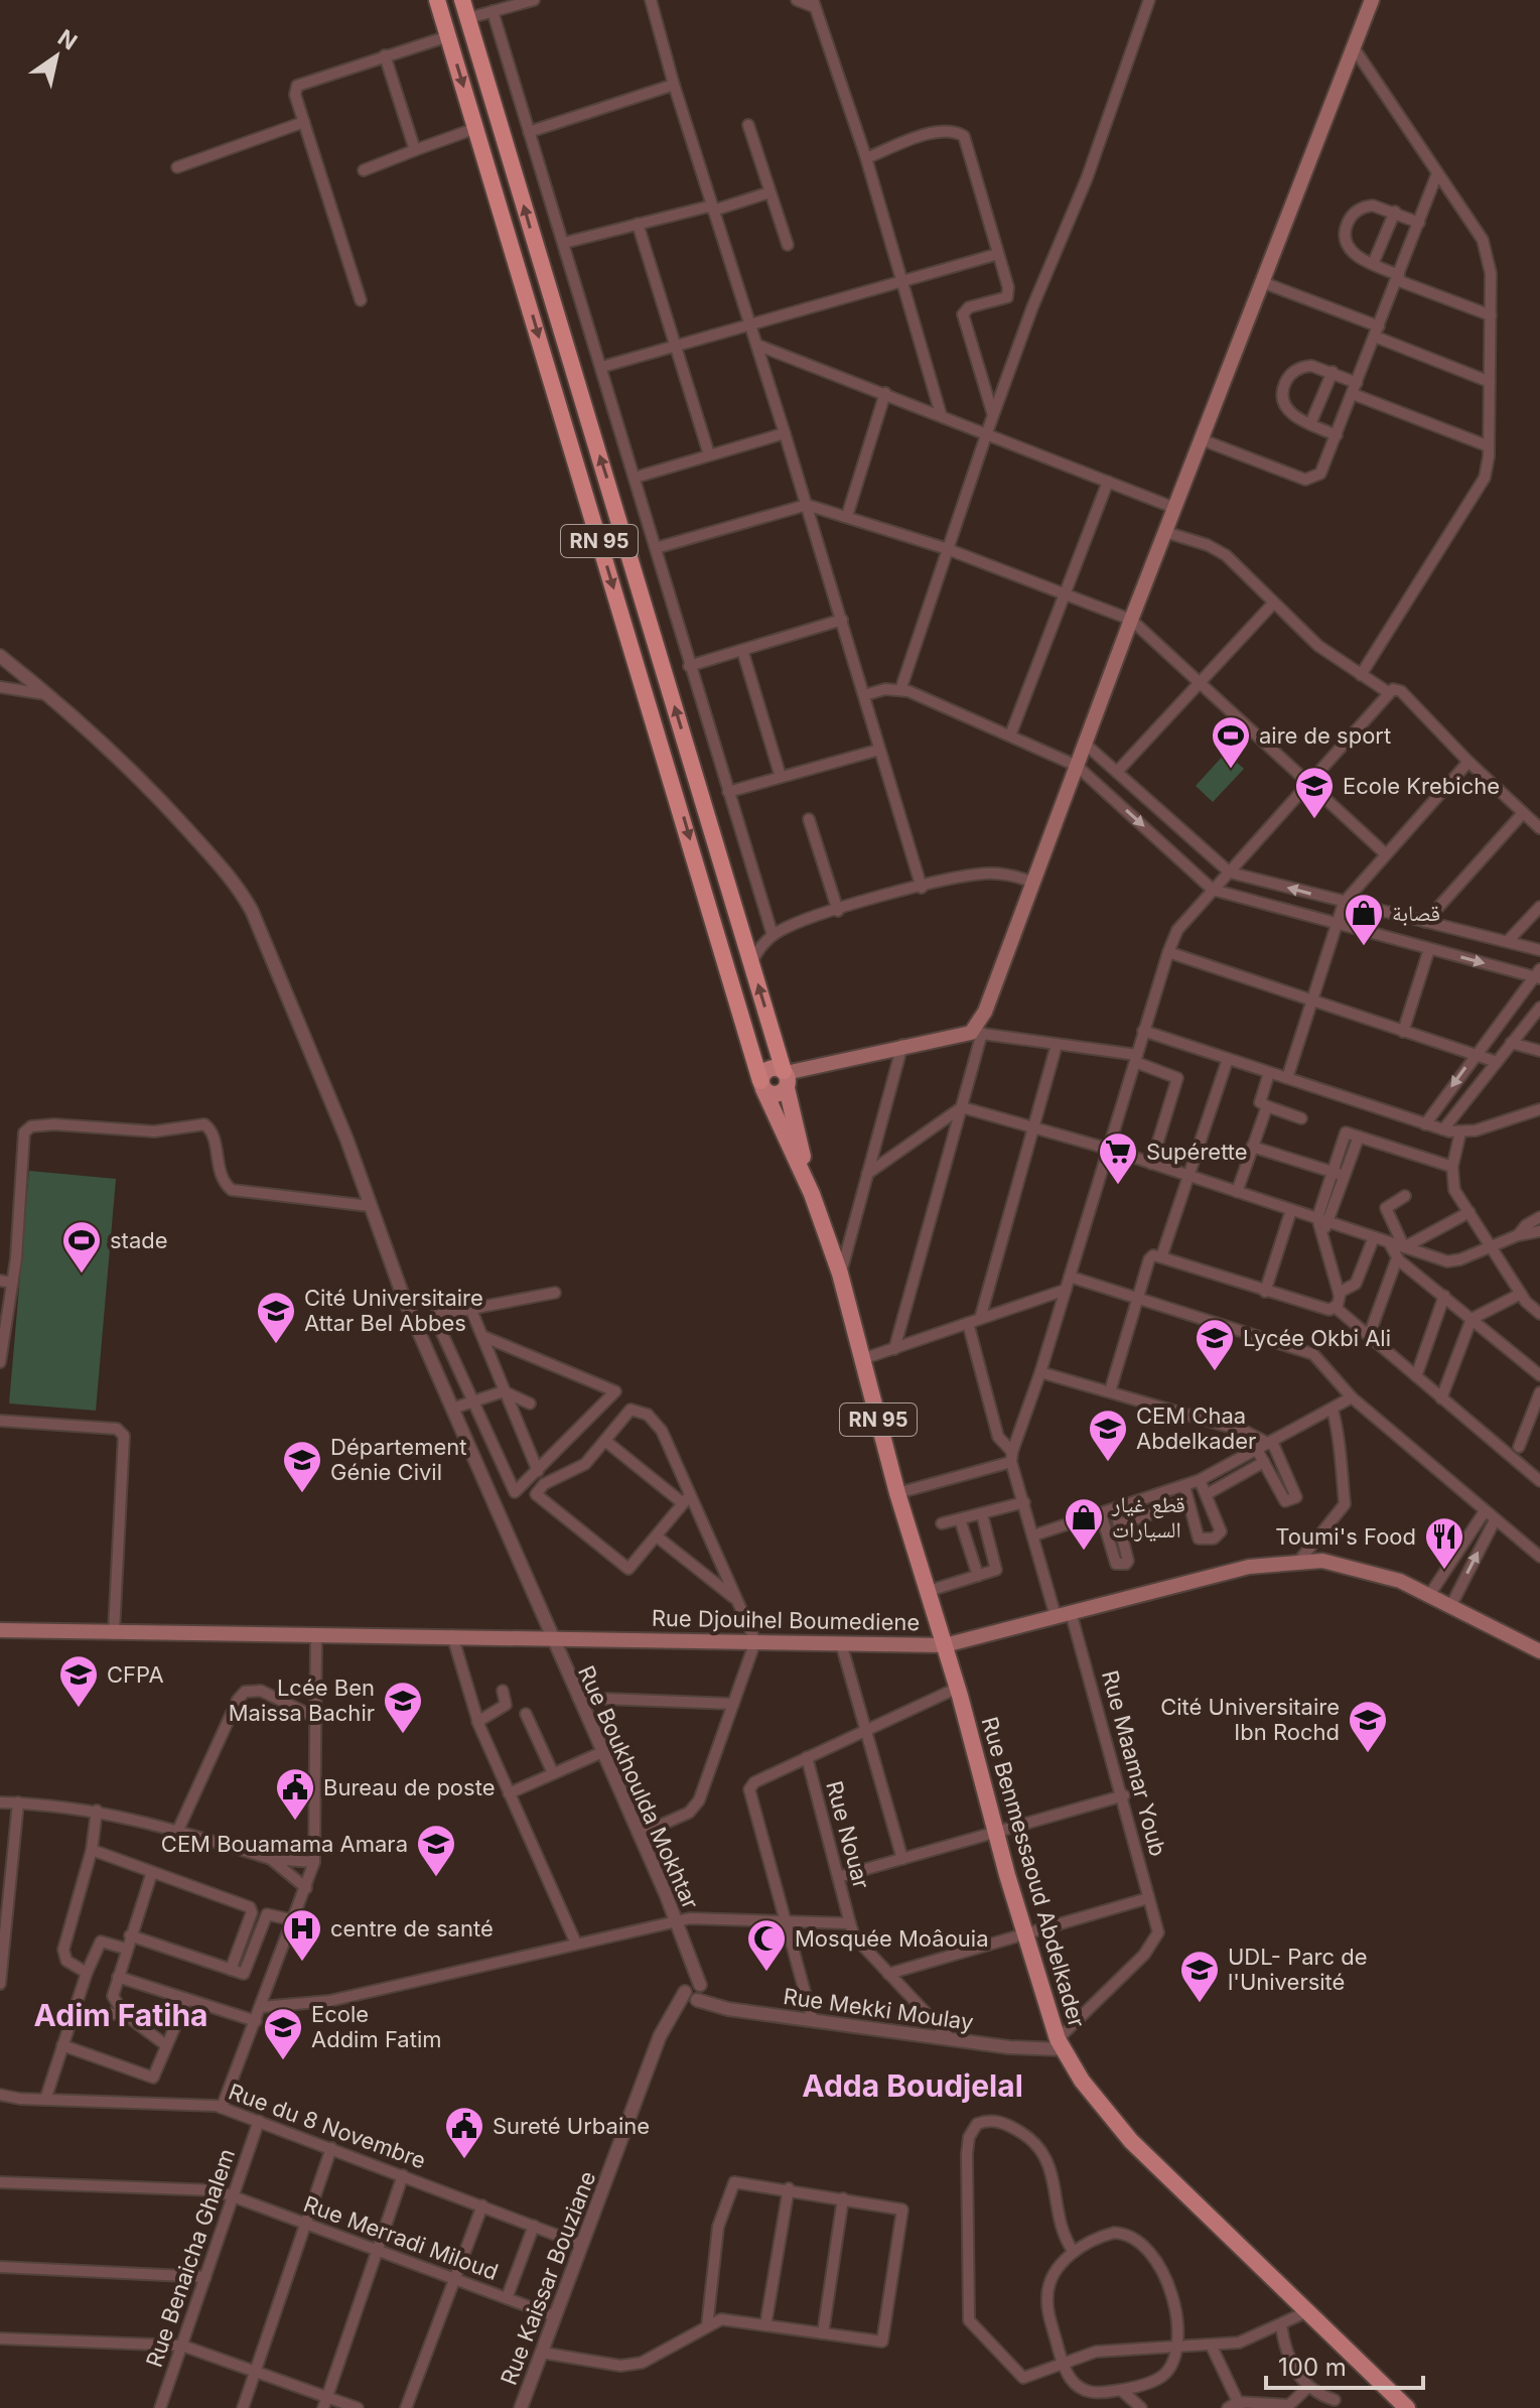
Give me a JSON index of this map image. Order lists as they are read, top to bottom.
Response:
{
  "streets": {
    "highway": ["RN 95"],
    "main road": ["Rue Djouihel Boumediene", "Rue Benmessaoud Abdelkader"],
    "street": [
      "Rue Maamar Youb",
      "Rue Boukhoulda Mokhtar",
      "Rue Nouar",
      "Rue Mekki Moulay",
      "Rue du 8 Novembre",
      "Rue Merradi Miloud",
      "Rue Benaicha Ghalem",
      "Rue Kaissar Bouziane"
    ]
  },
  "crossings": [
    ["RN 95", "Rue Djouihel Boumediene"],
    ["RN 95", "Rue Benmessaoud Abdelkader"],
    ["Rue Djouihel Boumediene", "Rue Maamar Youb"],
    ["Rue Djouihel Boumediene", "Rue Boukhoulda Mokhtar"],
    ["Rue Djouihel Boumediene", "Rue Benmessaoud Abdelkader"],
    ["Rue Maamar Youb", "Rue Benmessaoud Abdelkader"],
    ["Rue Maamar Youb", "Rue Mekki Moulay"],
    ["Rue Boukhoulda Mokhtar", "Rue Mekki Moulay"],
    ["Rue Boukhoulda Mokhtar", "Rue Kaissar Bouziane"],
    ["Rue Nouar", "Rue Mekki Moulay"],
    ["Rue Benmessaoud Abdelkader", "Rue Mekki Moulay"],
    ["Rue Mekki Moulay", "Rue Kaissar Bouziane"],
    ["Rue du 8 Novembre", "Rue Benaicha Ghalem"],
    ["Rue du 8 Novembre", "Rue Kaissar Bouziane"],
    ["Rue Merradi Miloud", "Rue Benaicha Ghalem"],
    ["Rue Merradi Miloud", "Rue Kaissar Bouziane"]
  ],
  "districts": ["Adim Fatiha", "Adda Boudjelal"],
  "places": {
    "sports": ["aire de sport", "stade"],
    "school or university": [
      "Ecole Krebiche",
      "Cité Universitaire Attar Bel Abbes",
      "Lycée Okbi Ali",
      "CEM Chaa Abdelkader",
      "Département Génie Civil",
      "CFPA",
      "Lcée Ben Maissa Bachir",
      "Cité Universitaire Ibn Rochd",
      "CEM Bouamama Amara",
      "UDL- Parc de l'Université",
      "Ecole Addim Fatim"
    ],
    "shop": ["قصابة", "قطع غيار السيارات"],
    "supermarket": ["Supérette"],
    "restaurant": ["Toumi's Food"],
    "public building": ["Bureau de poste", "Sureté Urbaine"],
    "hospital": ["centre de santé"],
    "mosque": ["Mosquée Moâouia"]
  },
  "scale_bar": "100 m",
  "north": "top right"
}
